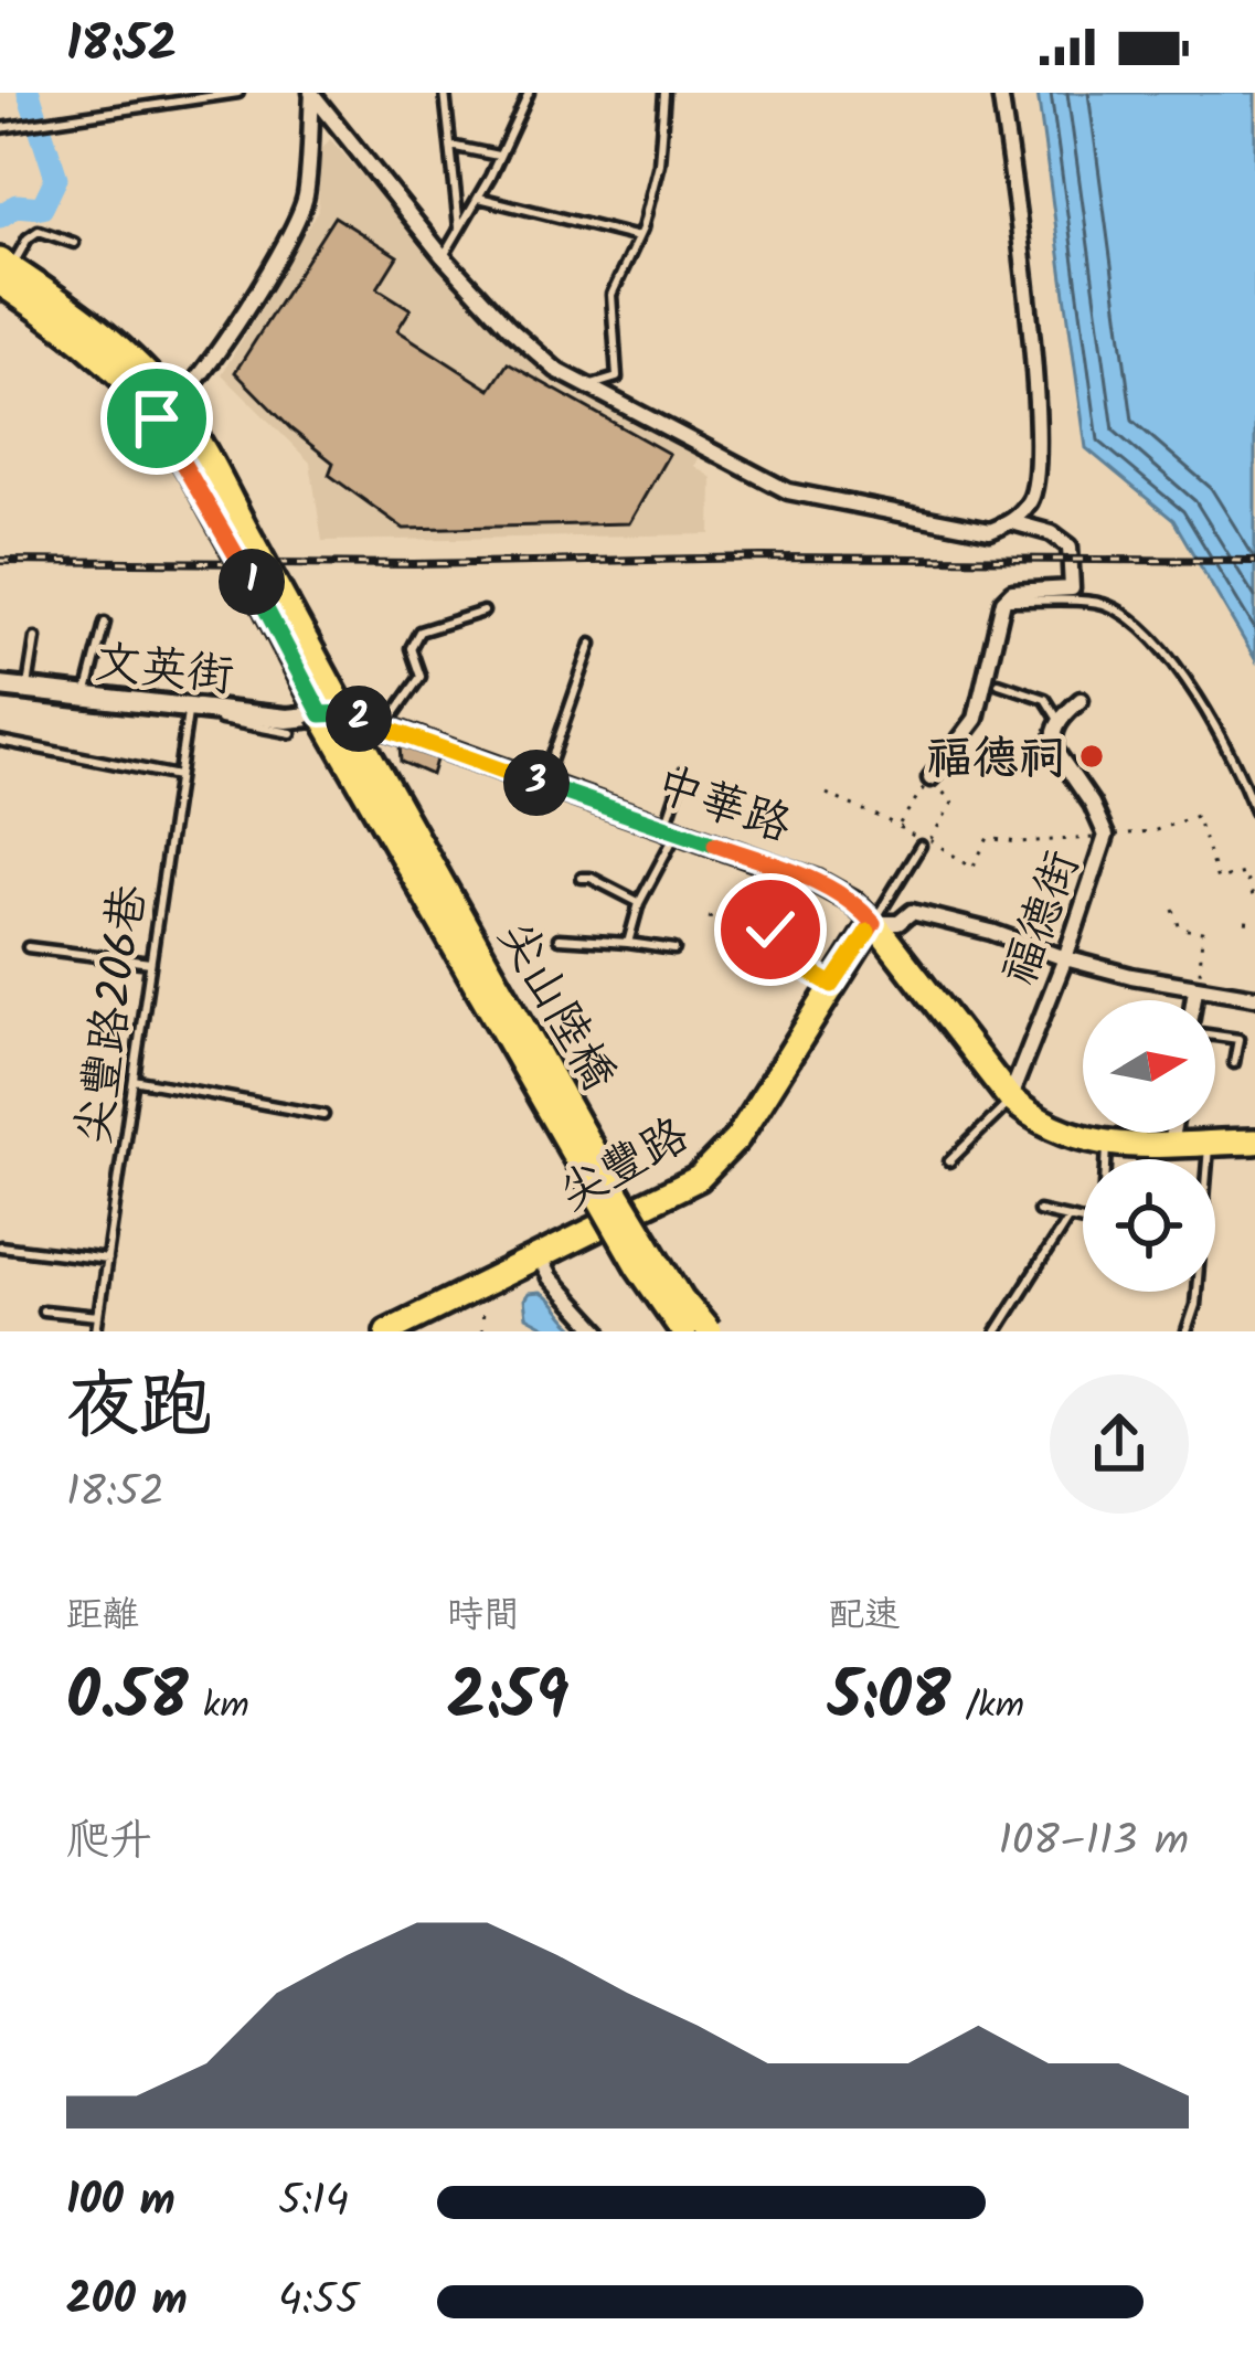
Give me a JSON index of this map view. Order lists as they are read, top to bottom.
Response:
{
  "streets": {
    "main road": ["中華路", "尖山陸橋", "尖豐路"],
    "street": ["文英街", "福德街"],
    "lane": ["尖豐路206巷"]
  },
  "crossings": [
    ["文英街", "中華路"],
    ["文英街", "尖山陸橋"],
    ["文英街", "尖豐路206巷"],
    ["中華路", "福德街"],
    ["中華路", "尖山陸橋"],
    ["中華路", "尖豐路"]
  ],
  "places": ["福德祠"],
  "north": "right",
  "page": {
    "status": "18:52",
    "pins": ["1", "2", "3"],
    "heading": ["夜跑", "18:52"],
    "stats": [
      ["距離", "0.58 km"],
      ["時間", "2:59"],
      ["配速", "5:08 /km"]
    ],
    "chart": ["爬升", "108–113 m"],
    "list": [
      {
        "name": "100 m",
        "note": "5:14"
      },
      {
        "name": "200 m",
        "note": "4:55"
      }
    ]
  }
}
